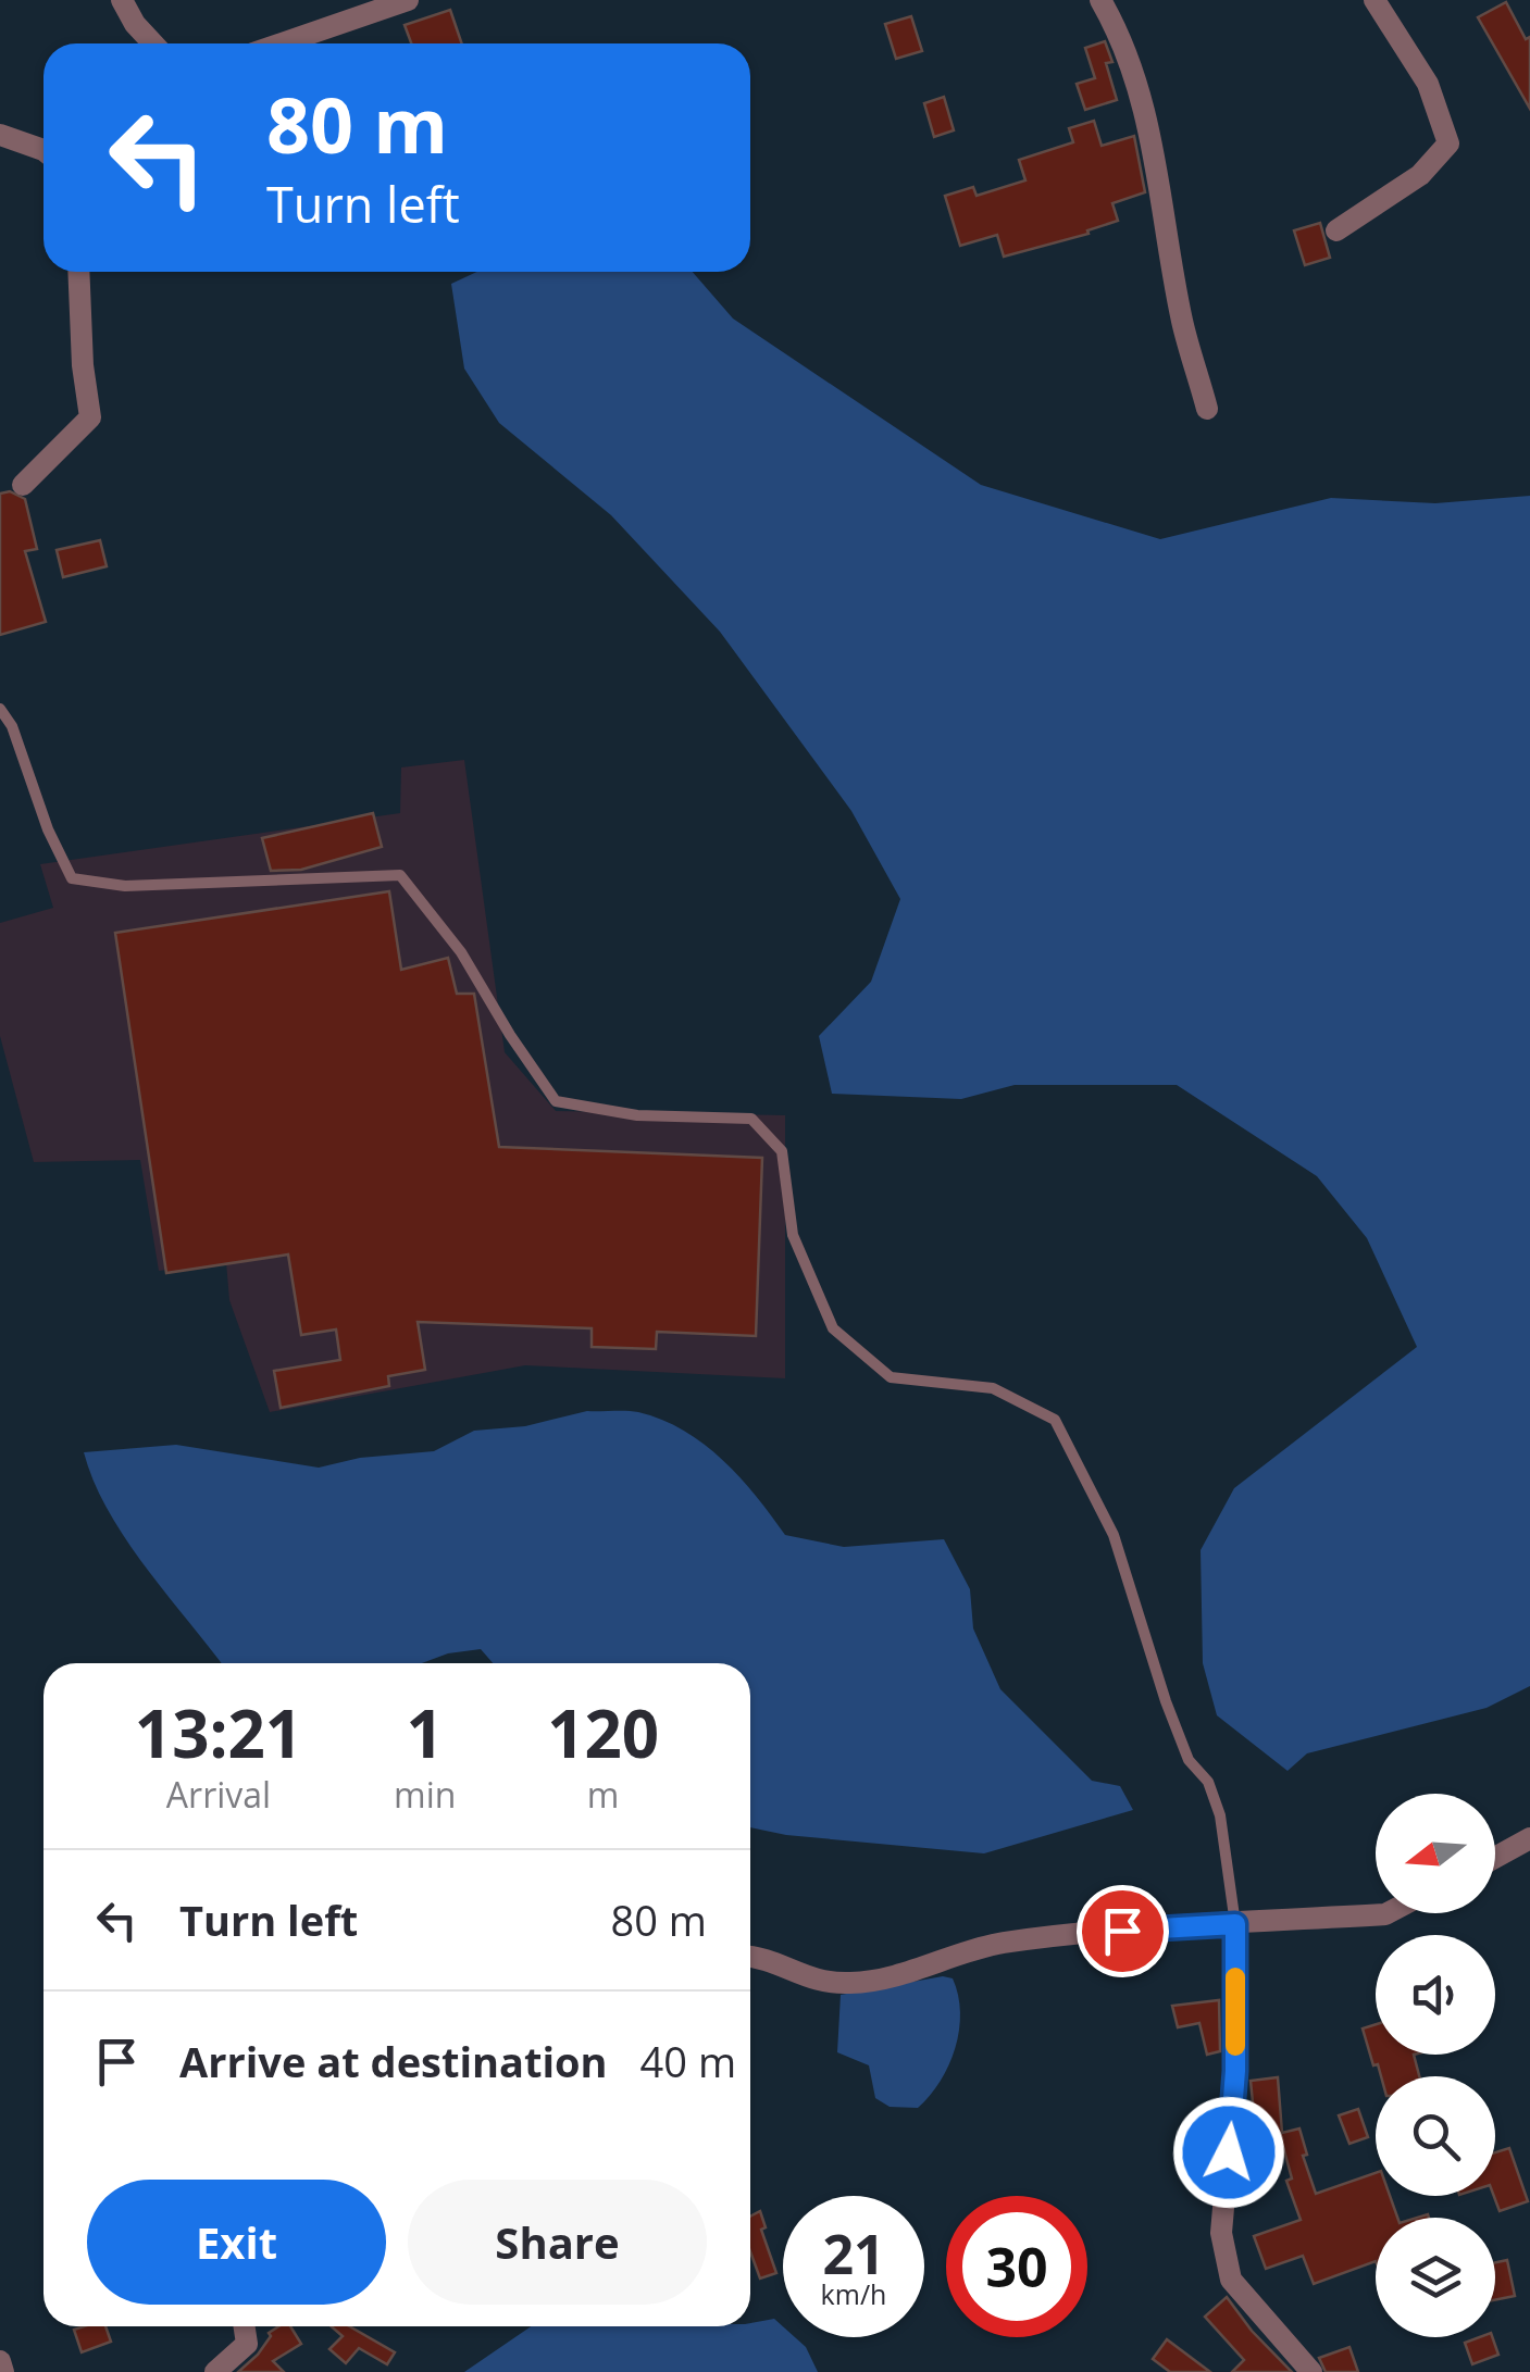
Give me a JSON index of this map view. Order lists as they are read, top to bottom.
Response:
{
  "north": "left",
  "page": {
    "turn": ["80 m", "Turn left"],
    "eta": [
      "13:21",
      "Arrival",
      "1",
      "min",
      "120",
      "m"
    ],
    "list": [
      {
        "name": "Turn left",
        "value": "80 m"
      },
      {
        "name": "Arrive at destination",
        "value": "40 m"
      }
    ],
    "buttons": ["Exit", "Share"],
    "speed": "21 km/h",
    "limit": "30"
  }
}
